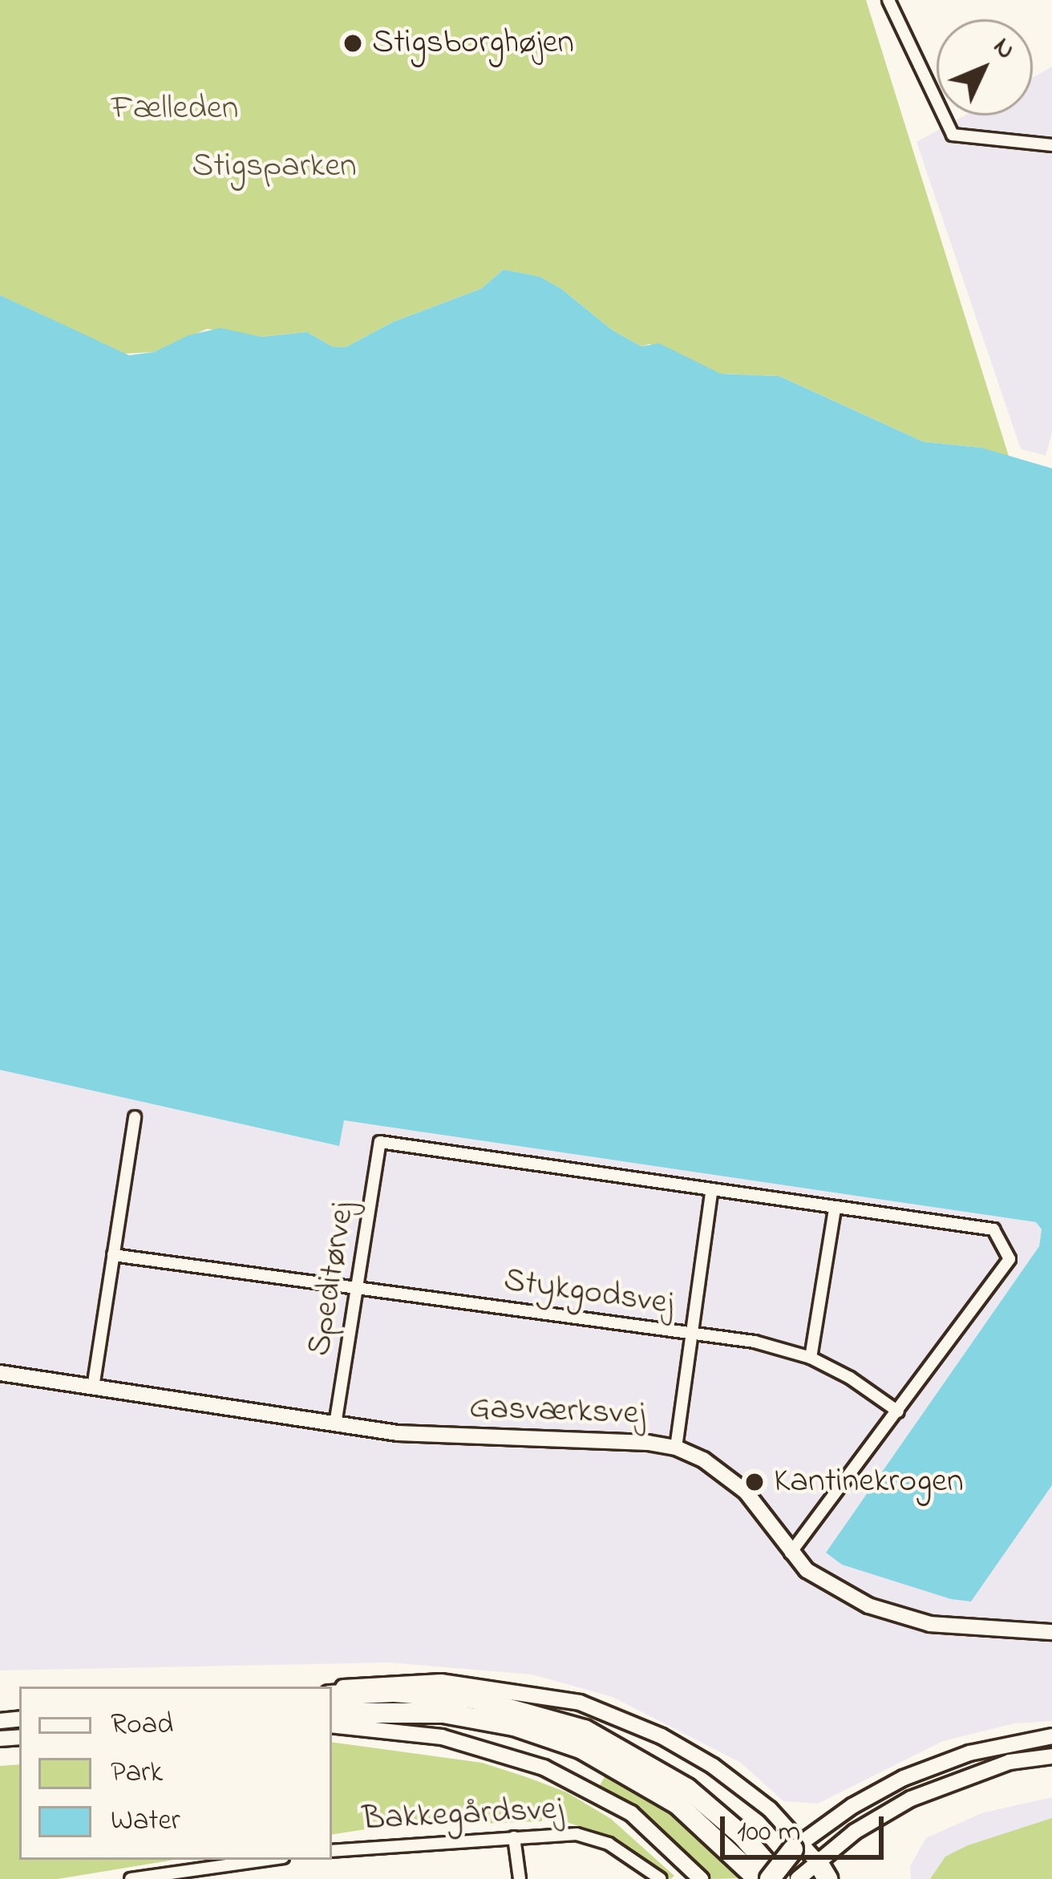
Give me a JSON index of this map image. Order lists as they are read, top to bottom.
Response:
{
  "streets": {
    "street": [
      "Speditørvej",
      "Stykgodsvej",
      "Gasværksvej",
      "Bakkegårdsvej"
    ]
  },
  "crossings": [
    ["Speditørvej", "Stykgodsvej"],
    ["Speditørvej", "Gasværksvej"]
  ],
  "parks": ["Fælleden", "Stigsparken"],
  "places": ["Stigsborghøjen", "Kantinekrogen"],
  "legend": ["Road", "Park", "Water"],
  "scale_bar": "100 m",
  "north": "top right"
}
